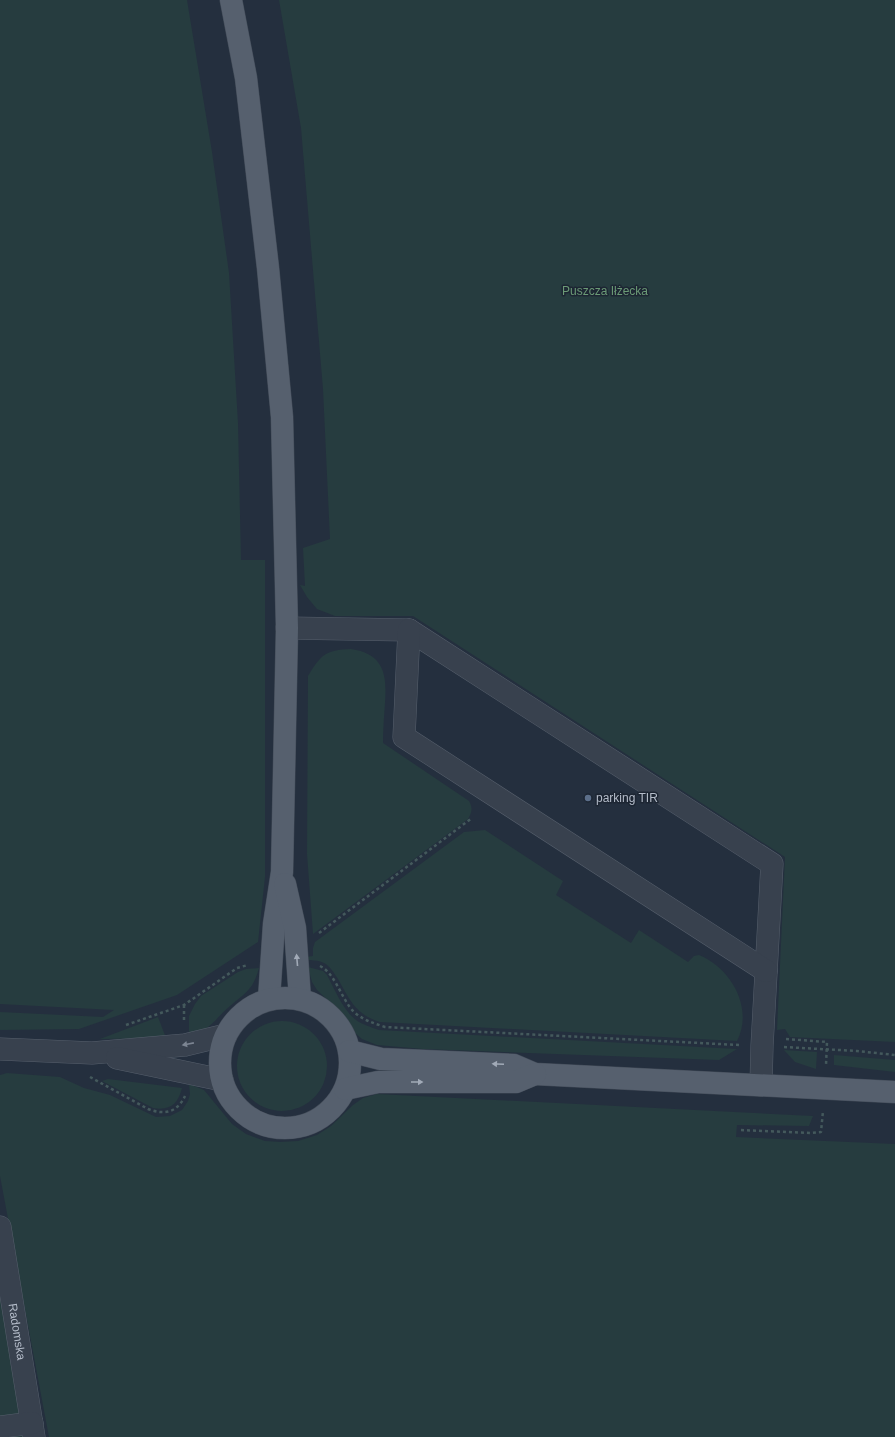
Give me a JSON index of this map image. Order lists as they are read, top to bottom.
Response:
{
  "streets": {
    "street": ["Radomska"]
  },
  "parks": ["Puszcza Iłżecka"],
  "places": ["parking TIR"]
}
